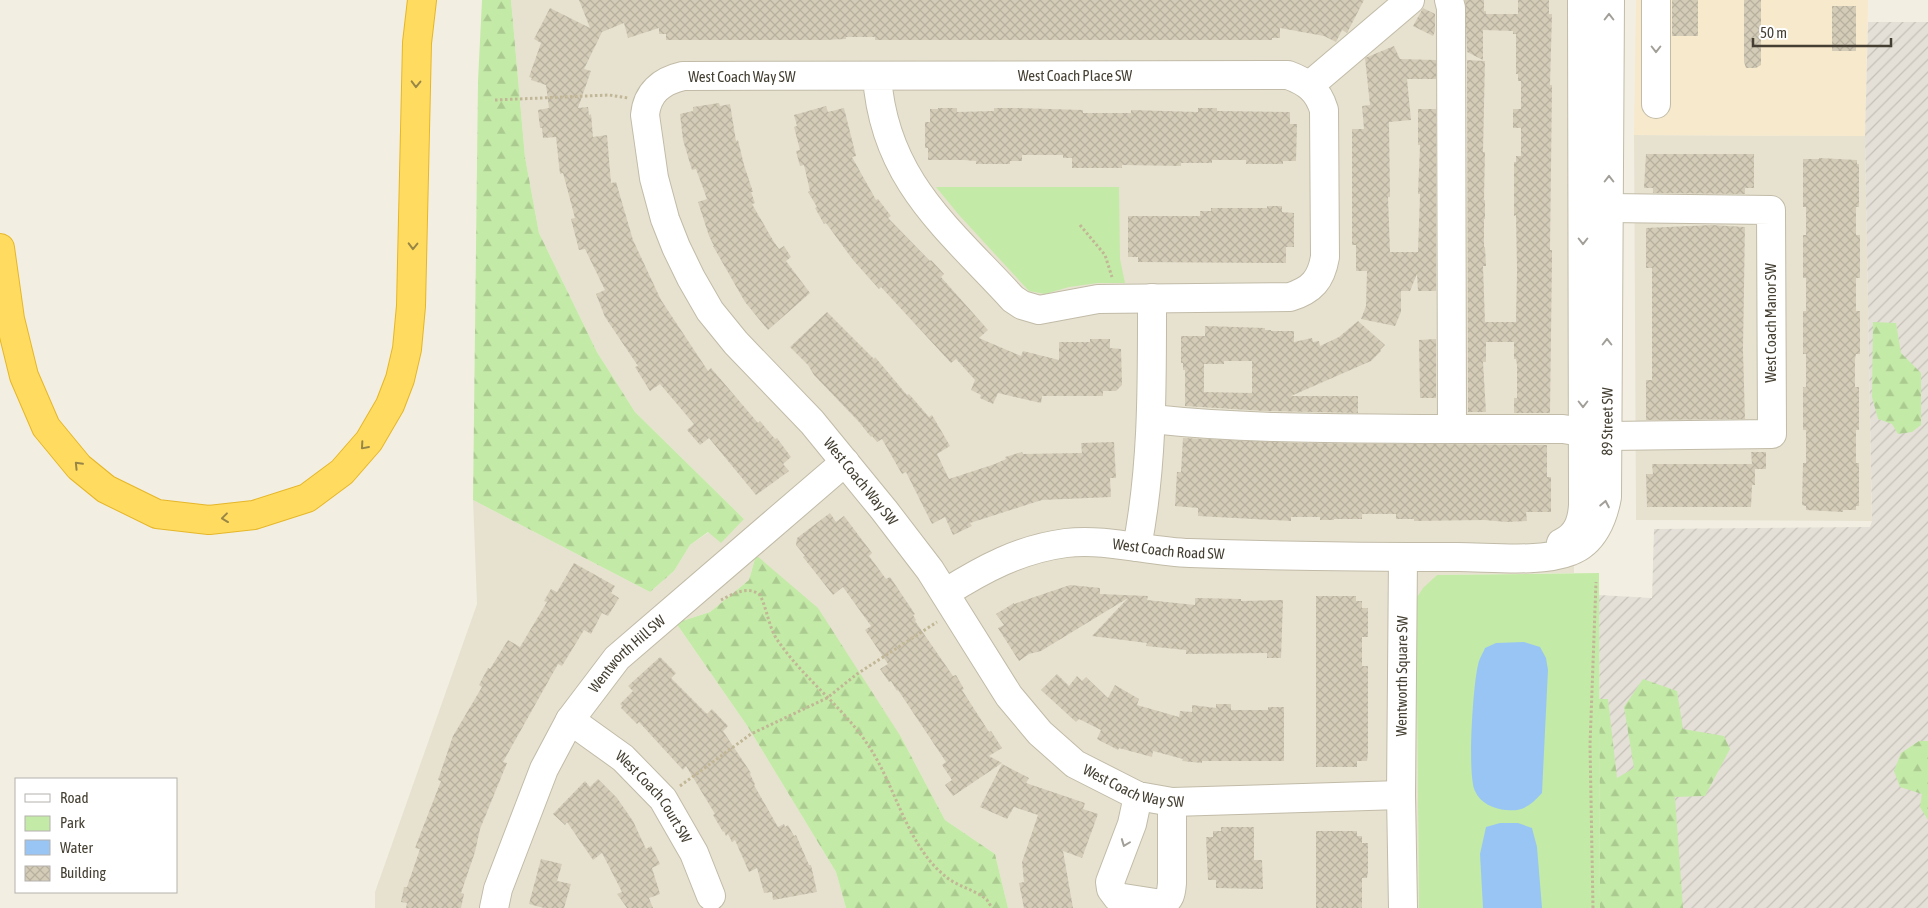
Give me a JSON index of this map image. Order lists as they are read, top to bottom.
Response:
{
  "streets": {
    "street": [
      "West Coach Place SW",
      "West Coach Way SW",
      "West Coach Manor SW",
      "89 Street SW",
      "West Coach Road SW",
      "Wentworth Hill SW",
      "Wentworth Square SW",
      "West Coach Court SW"
    ]
  },
  "crossings": [
    ["West Coach Place SW", "West Coach Way SW"],
    ["West Coach Way SW", "West Coach Road SW"],
    ["West Coach Way SW", "Wentworth Hill SW"],
    ["West Coach Way SW", "Wentworth Square SW"],
    ["West Coach Manor SW", "89 Street SW"],
    ["89 Street SW", "West Coach Road SW"],
    ["89 Street SW", "Wentworth Square SW"],
    ["West Coach Road SW", "Wentworth Square SW"],
    ["Wentworth Hill SW", "West Coach Court SW"]
  ],
  "legend": [
    "Road",
    "Park",
    "Water",
    "Building"
  ],
  "scale_bar": "50 m"
}
